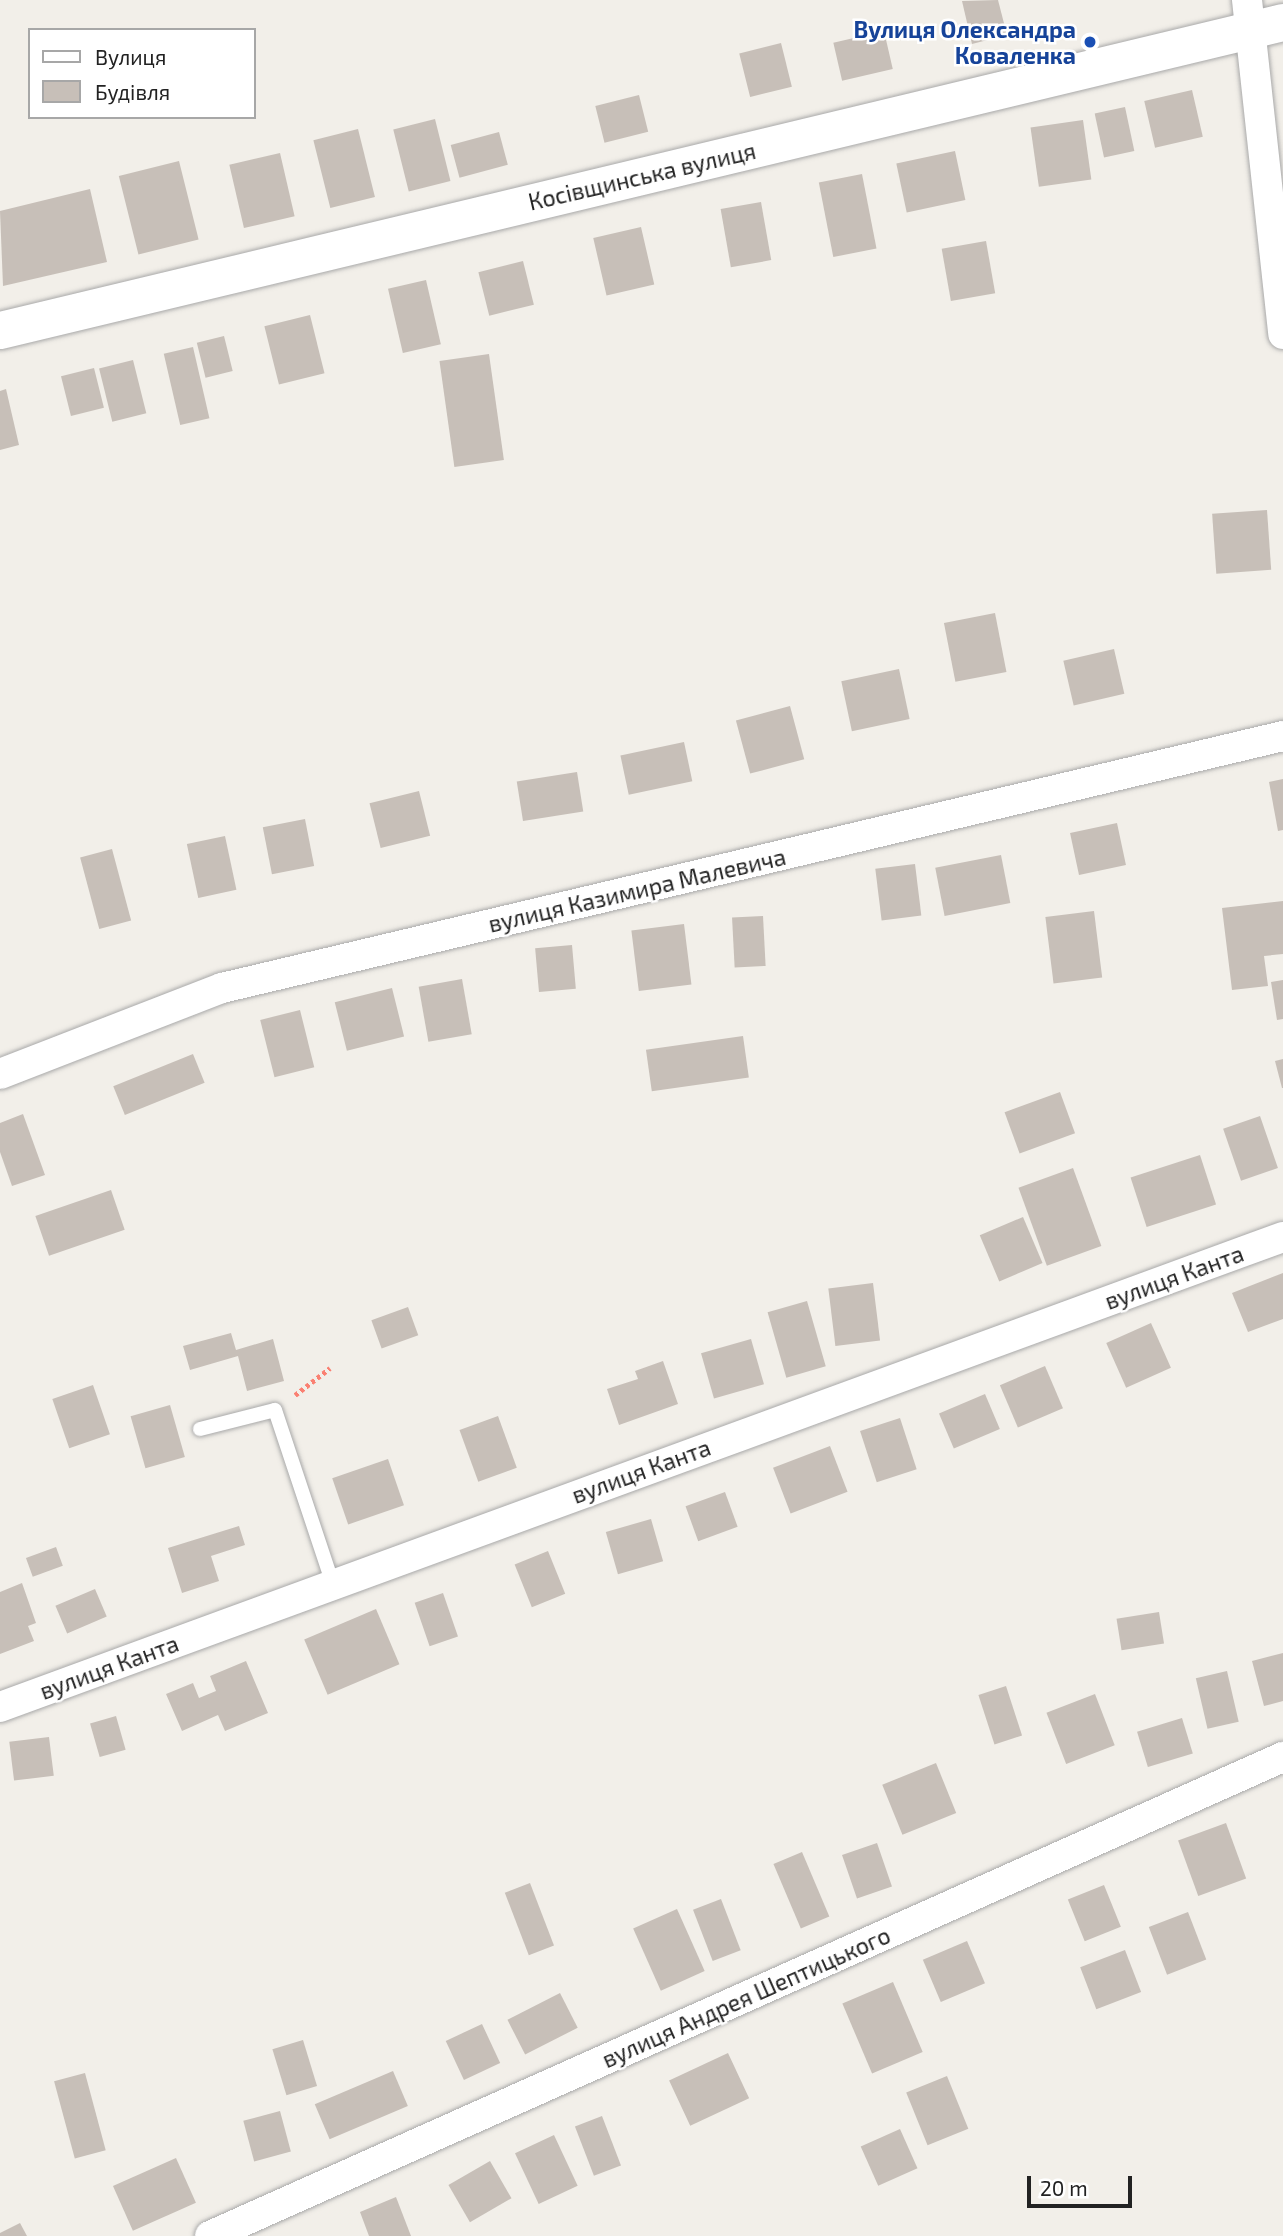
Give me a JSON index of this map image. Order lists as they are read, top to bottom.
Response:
{
  "streets": {
    "street": [
      "Косівщинська вулиця",
      "вулиця Казимира Малевича",
      "вулиця Канта",
      "вулиця Андрея Шептицького"
    ]
  },
  "places": ["Вулиця Олександра Коваленка"],
  "legend": ["Вулиця", "Будівля"],
  "scale_bar": "20 m"
}
